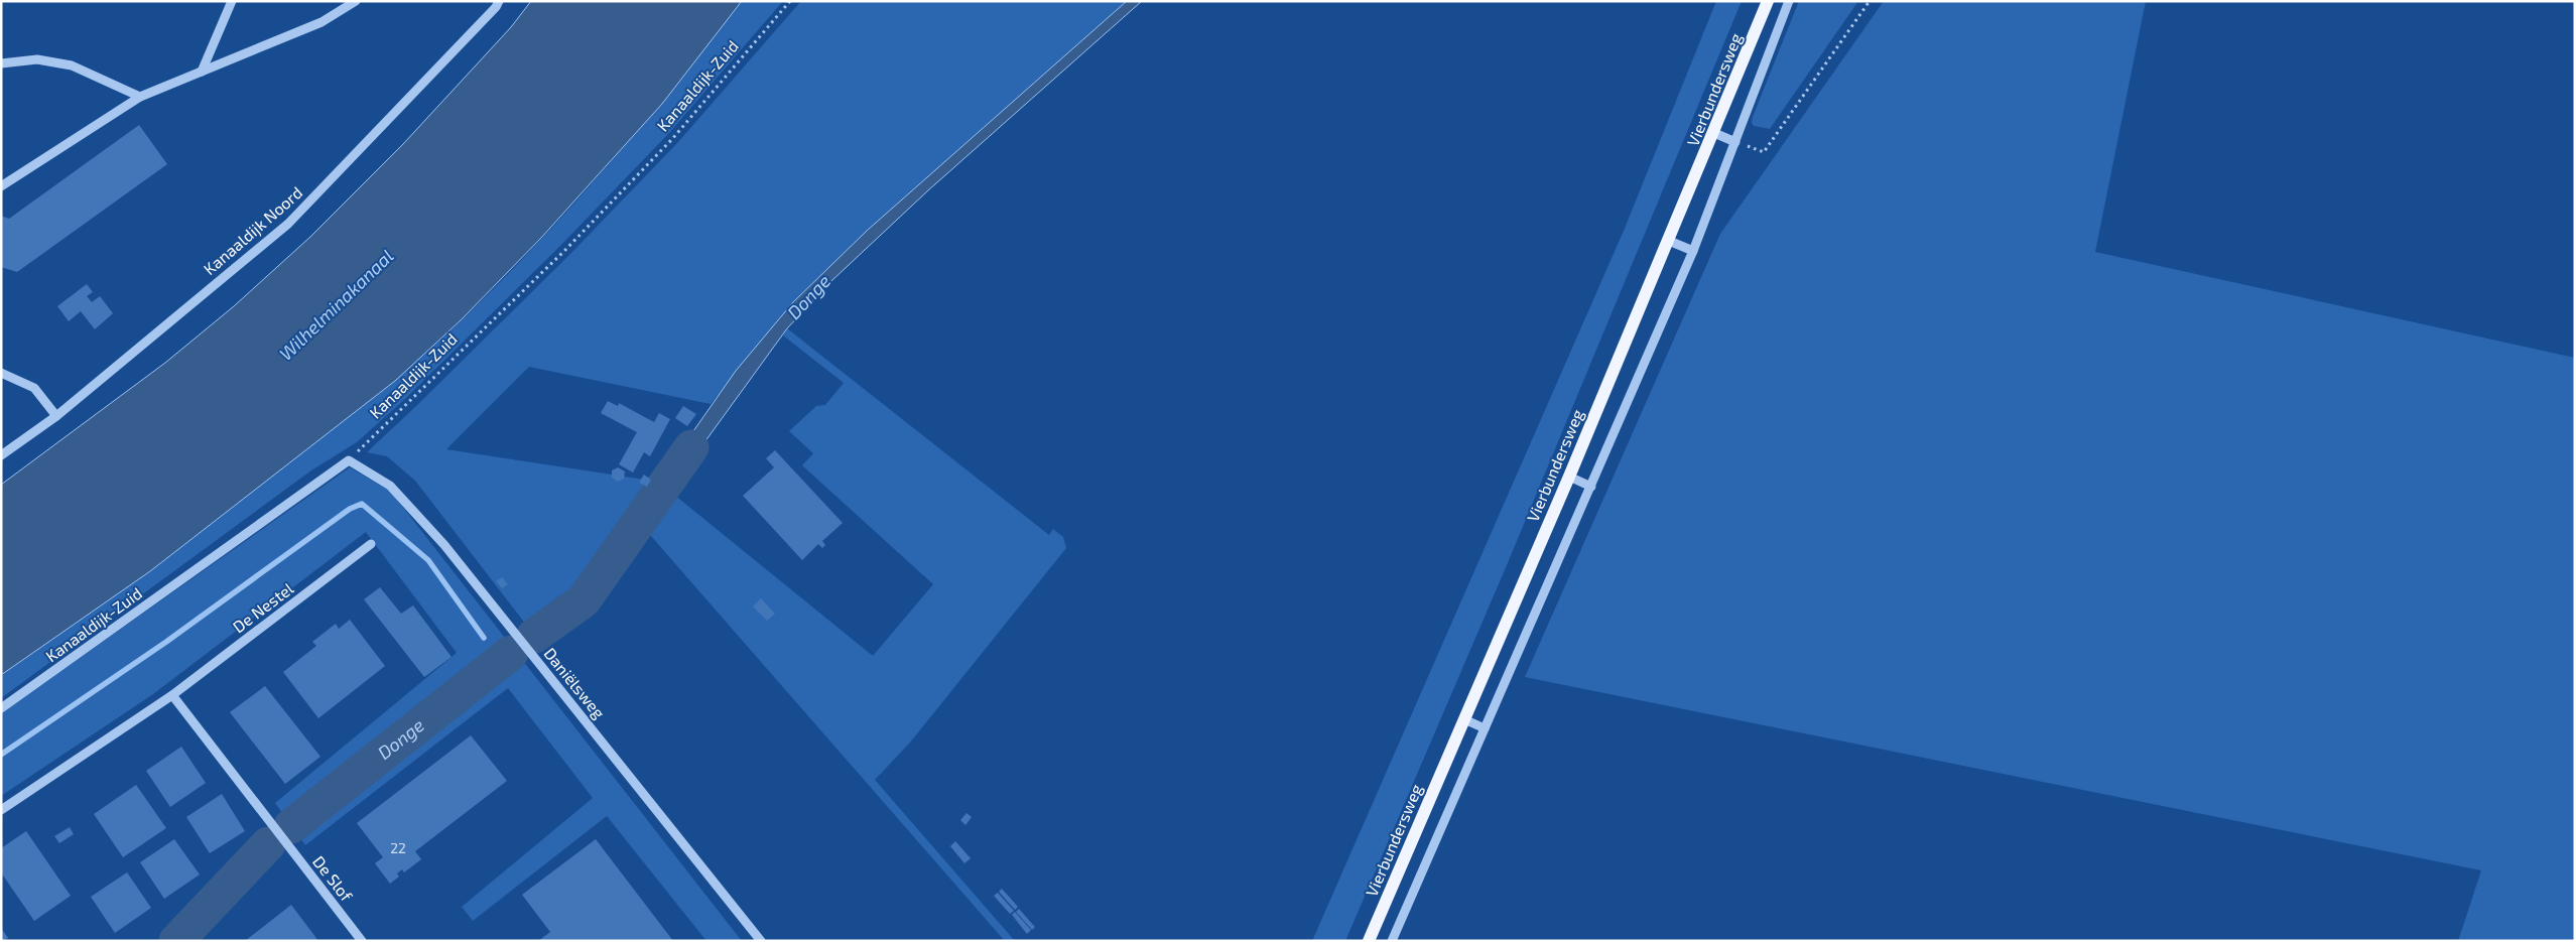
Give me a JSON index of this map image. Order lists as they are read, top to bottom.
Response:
{
  "streets": {
    "main road": ["Vierbundersweg"],
    "street": [
      "Kanaaldijk-Zuid",
      "Kanaaldijk Noord",
      "De Nestel",
      "Daniëlsweg",
      "De Slof"
    ]
  },
  "crossings": [
    ["Kanaaldijk-Zuid", "Daniëlsweg"],
    ["De Nestel", "De Slof"]
  ],
  "water": ["Donge", "Wilhelminakanaal"],
  "house_numbers": ["22"]
}
